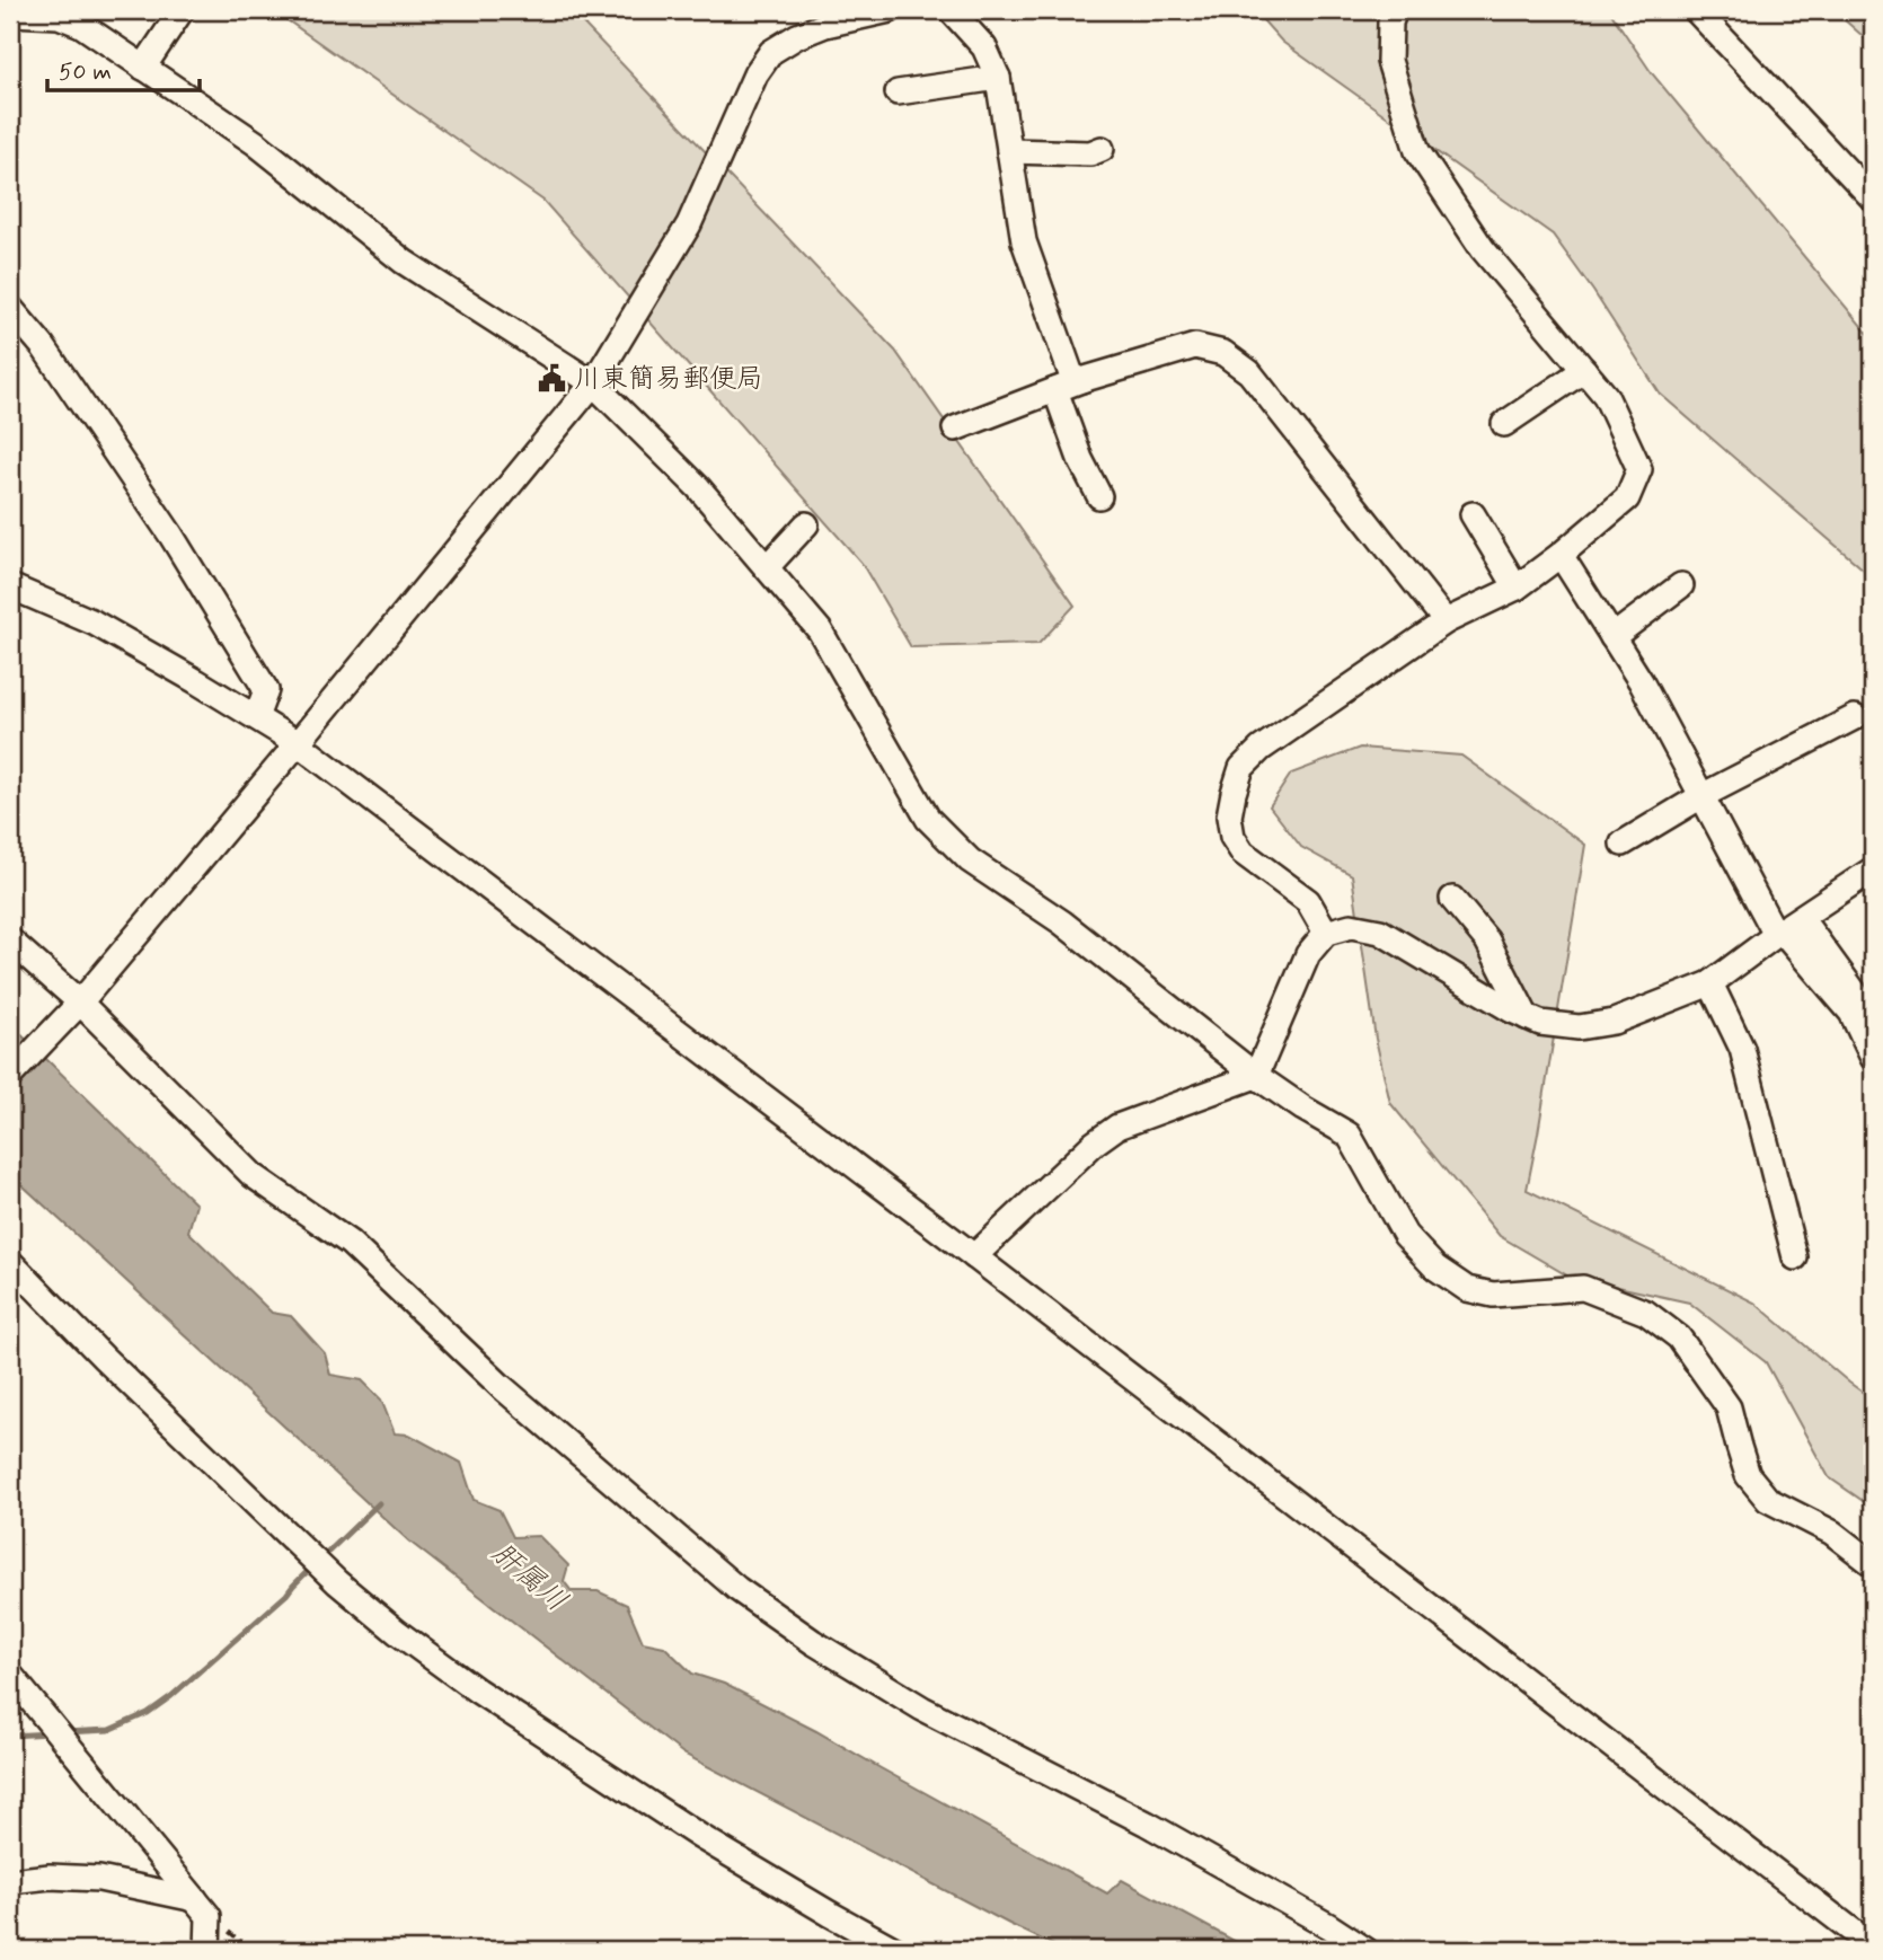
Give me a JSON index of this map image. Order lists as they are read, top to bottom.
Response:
{
  "water": ["肝属川"],
  "places": {
    "public building": ["川東簡易郵便局"]
  },
  "scale_bar": "50 m"
}
